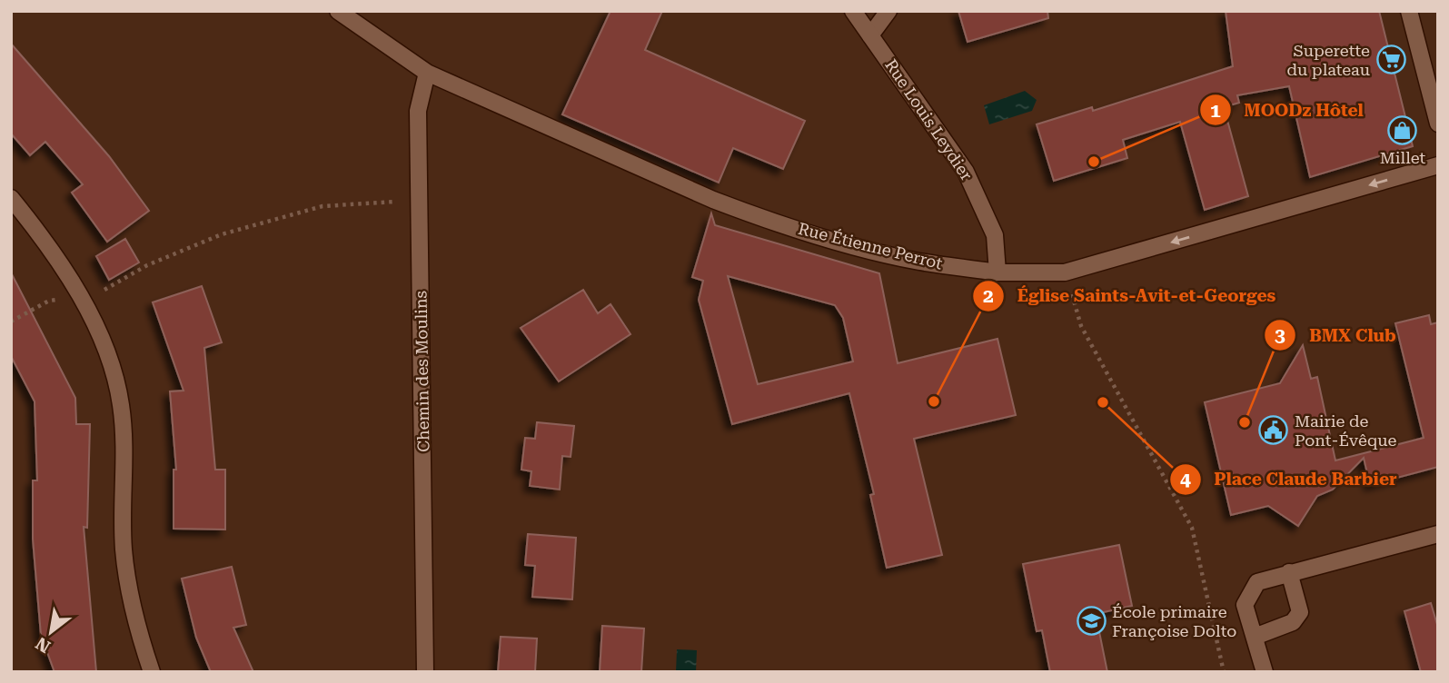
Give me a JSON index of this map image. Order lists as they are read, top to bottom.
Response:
{
  "streets": {
    "street": ["Rue Louis Leydier", "Rue Étienne Perrot", "Chemin des Moulins"]
  },
  "crossings": [
    ["Rue Louis Leydier", "Rue Étienne Perrot"],
    ["Rue Étienne Perrot", "Chemin des Moulins"]
  ],
  "places": {
    "supermarket": ["Superette du plateau"],
    "shop": ["Millet"],
    "other": [
      "MOODz Hôtel",
      "Église Saints-Avit-et-Georges",
      "Place Claude Barbier",
      "BMX Club"
    ],
    "public building": ["Mairie de Pont-Évêque"],
    "school or university": ["École primaire Françoise Dolto"]
  },
  "north": "bottom left"
}
